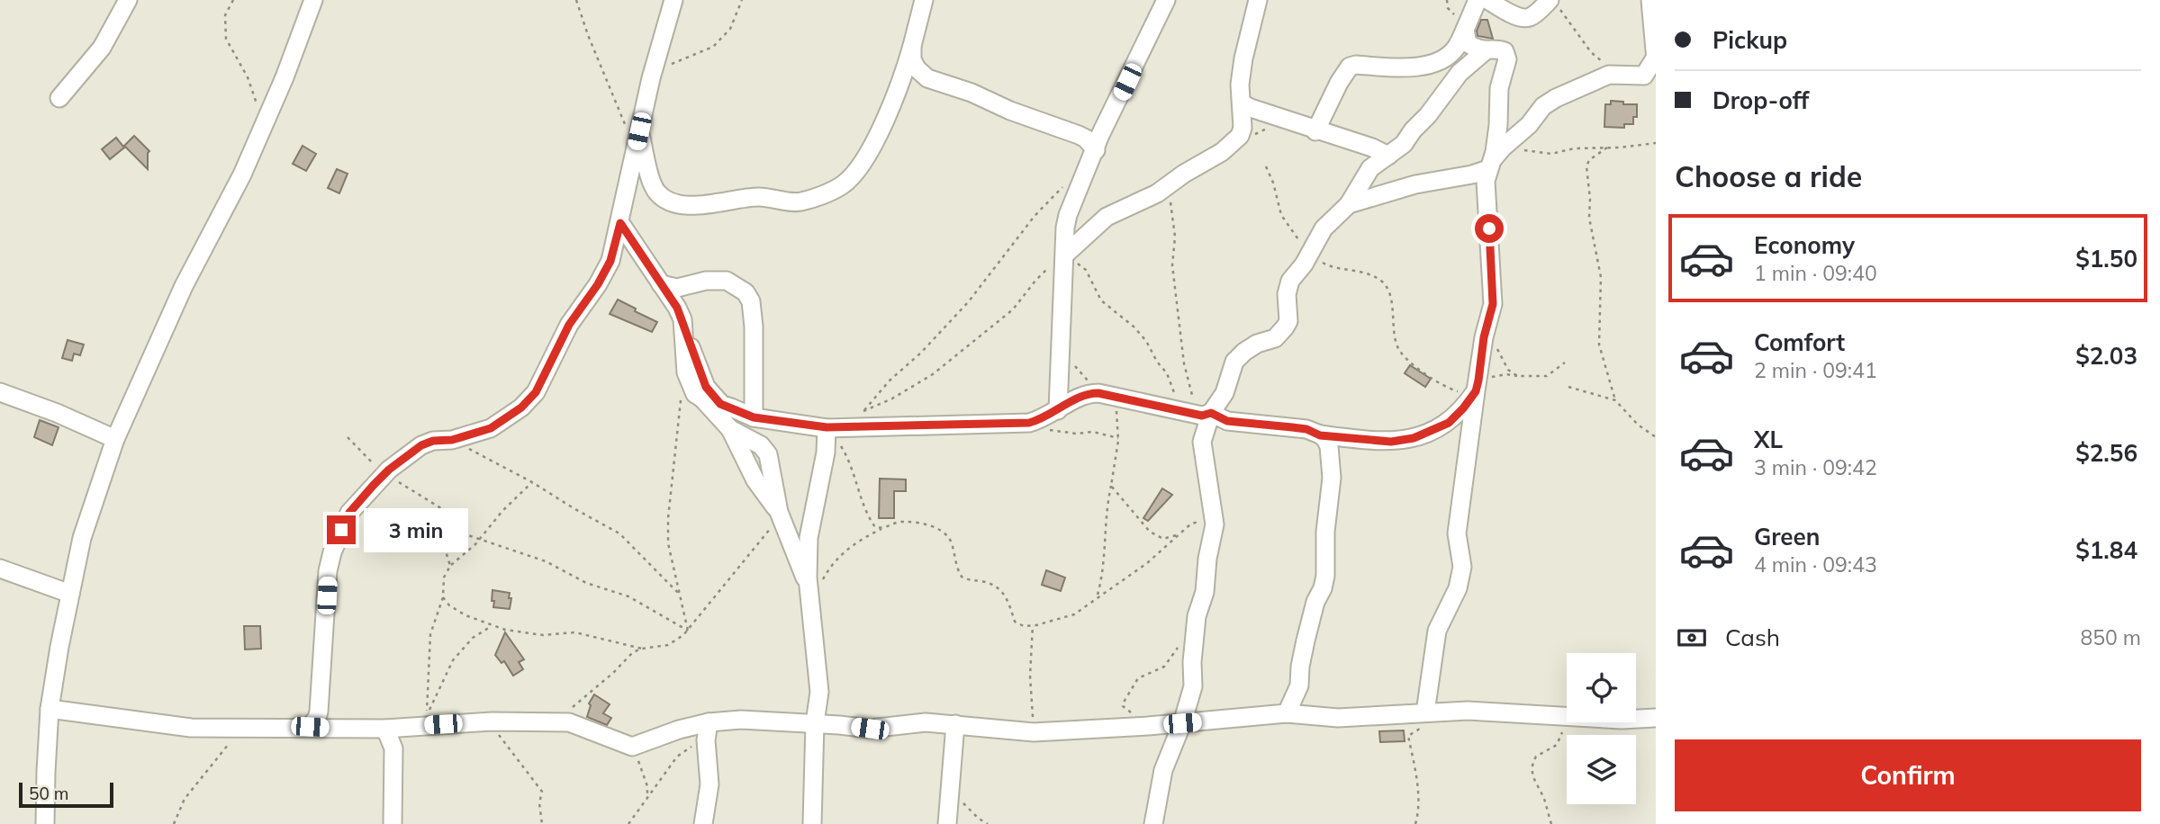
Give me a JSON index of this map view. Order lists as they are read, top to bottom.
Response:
{
  "scale_bar": "50 m",
  "page": {
    "banner": ["Pickup", "Drop-off"],
    "heading": "Choose a ride",
    "list": [
      {
        "name": "Economy",
        "note": "1 min · 09:40",
        "value": "$1.50"
      },
      {
        "name": "Comfort",
        "note": "2 min · 09:41",
        "value": "$2.03"
      },
      {
        "name": "XL",
        "note": "3 min · 09:42",
        "value": "$2.56"
      },
      {
        "name": "Green",
        "note": "4 min · 09:43",
        "value": "$1.84"
      }
    ],
    "bubble": "3 min",
    "pay": ["Cash", "850 m"],
    "buttons": "Confirm",
    "scale": "50 m"
  }
}
